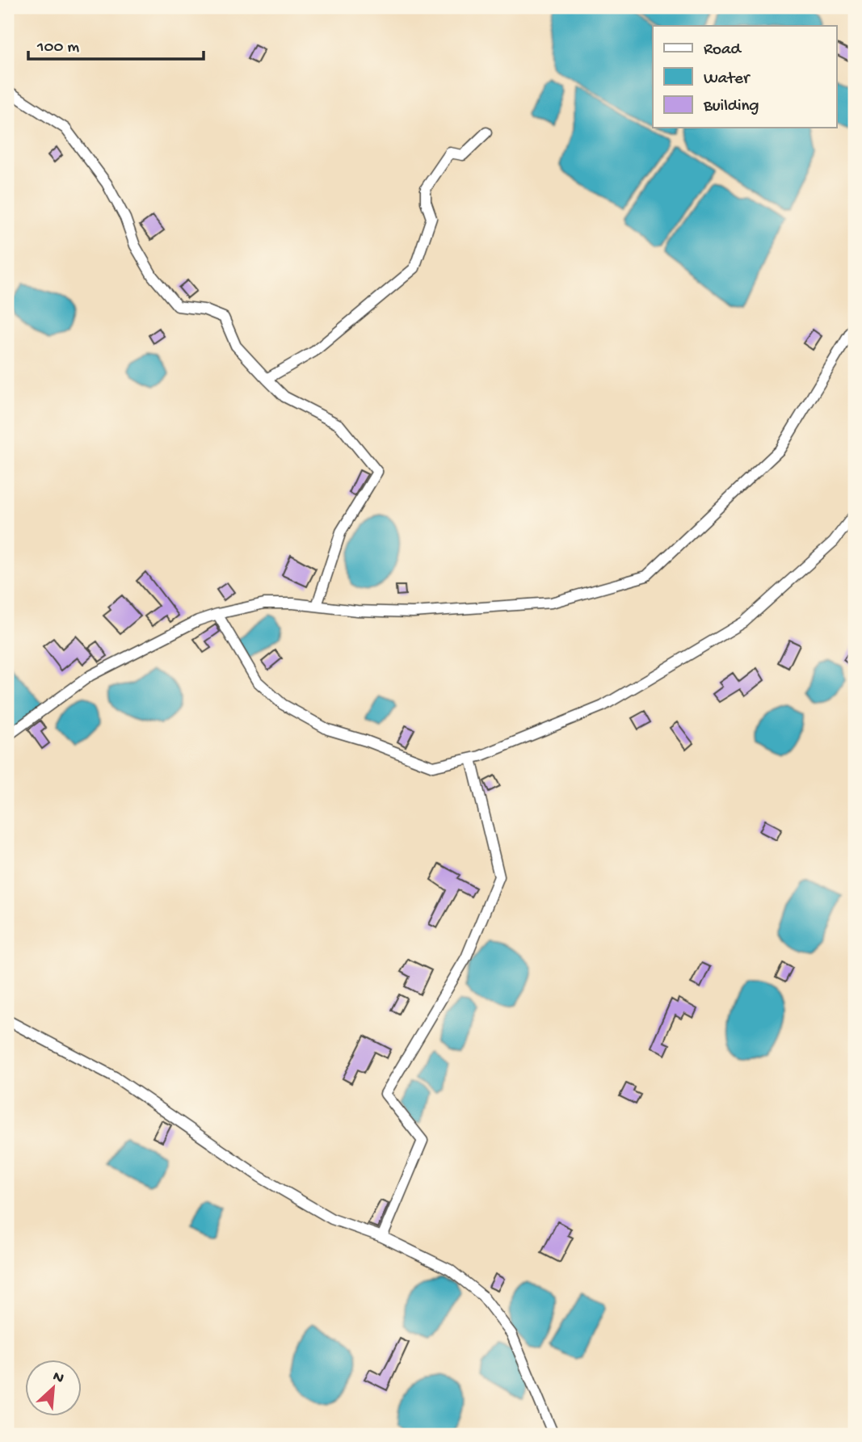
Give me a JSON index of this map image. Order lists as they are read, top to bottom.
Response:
{
  "legend": ["Road", "Water", "Building"],
  "scale_bar": "100 m",
  "north": "top right"
}
